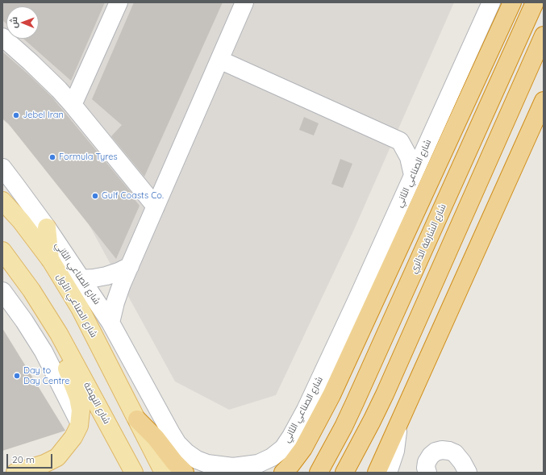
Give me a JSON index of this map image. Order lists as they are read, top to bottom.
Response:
{
  "streets": {
    "highway": ["شارع الشارقة الدائري"],
    "main road": ["شارع الصناعي الأول", "شارع النهضة"],
    "street": ["شارع الصناعي الثاني"]
  },
  "places": [
    "Jebel Iran",
    "Formula Tyres",
    "Gulf Coasts Co.",
    "Day to Day Centre"
  ],
  "scale_bar": "20 m",
  "north": "left"
}
